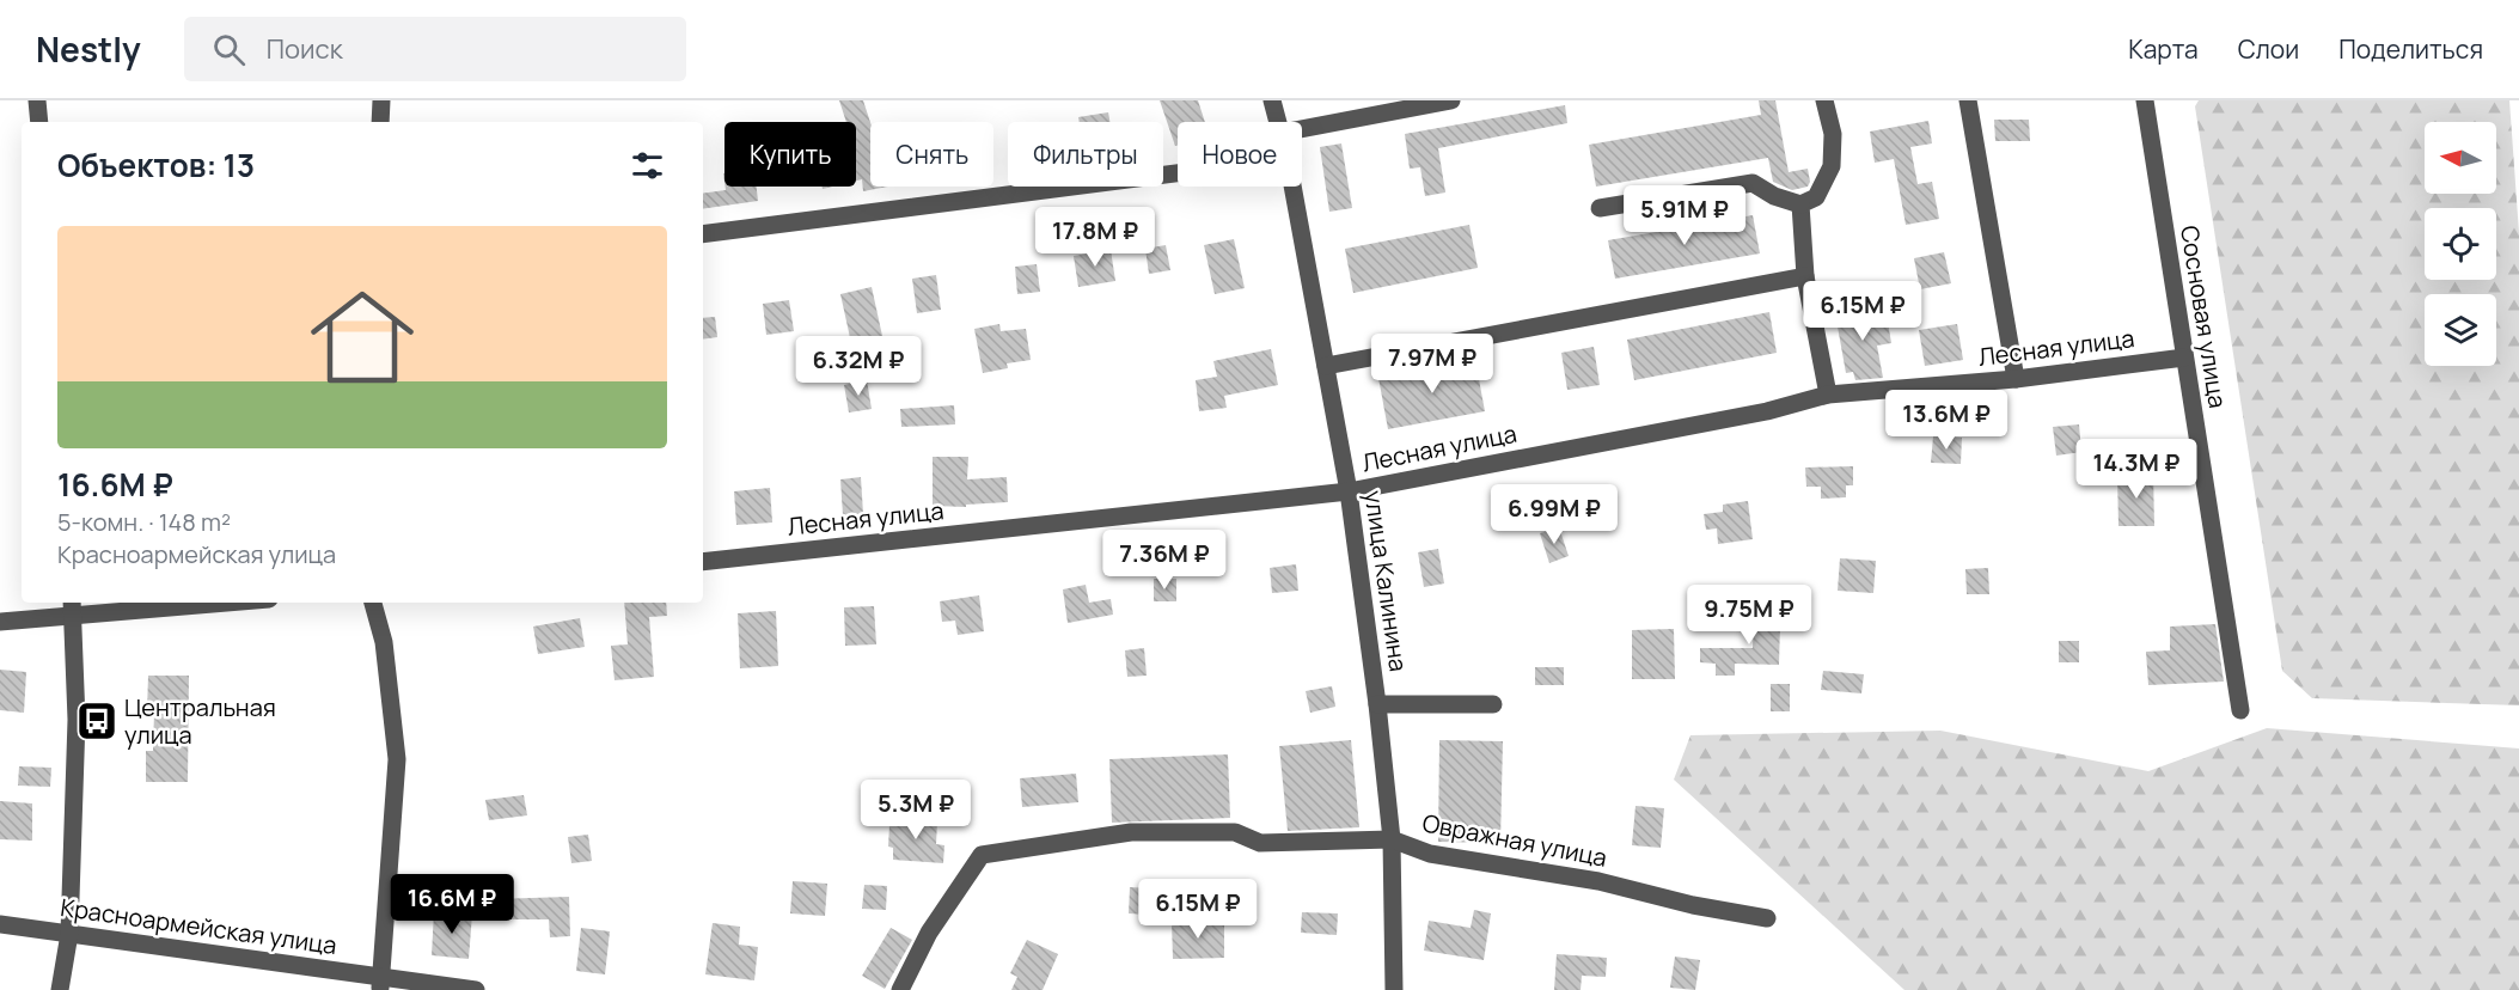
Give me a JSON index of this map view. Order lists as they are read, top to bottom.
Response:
{
  "streets": {
    "street": [
      "Сосновая улица",
      "Лесная улица",
      "улица Калинина",
      "Овражная улица",
      "Красноармейская улица"
    ]
  },
  "crossings": [
    ["Сосновая улица", "Лесная улица"],
    ["Лесная улица", "улица Калинина"],
    ["улица Калинина", "Овражная улица"]
  ],
  "places": {
    "bus stop": ["Центральная улица"]
  },
  "north": "left",
  "page": {
    "header": "Nestly",
    "search": "Поиск",
    "nav": ["Карта", "Слои", "Поделиться"],
    "chip": [
      "Купить",
      "Снять",
      "Фильтры",
      "Новое"
    ],
    "heading": "Объектов: 13",
    "price": [
      "5.91M ₽",
      "17.8M ₽",
      "6.15M ₽",
      "7.97M ₽",
      "6.32M ₽",
      "13.6M ₽",
      "14.3M ₽",
      "6.99M ₽",
      "7.36M ₽",
      "9.75M ₽",
      "5.3M ₽",
      "16.6M ₽",
      "6.15M ₽"
    ],
    "list": [
      {
        "name": "16.6M ₽",
        "note": "5-комн. · 148 m² · Красноармейская улица"
      }
    ]
  }
}
